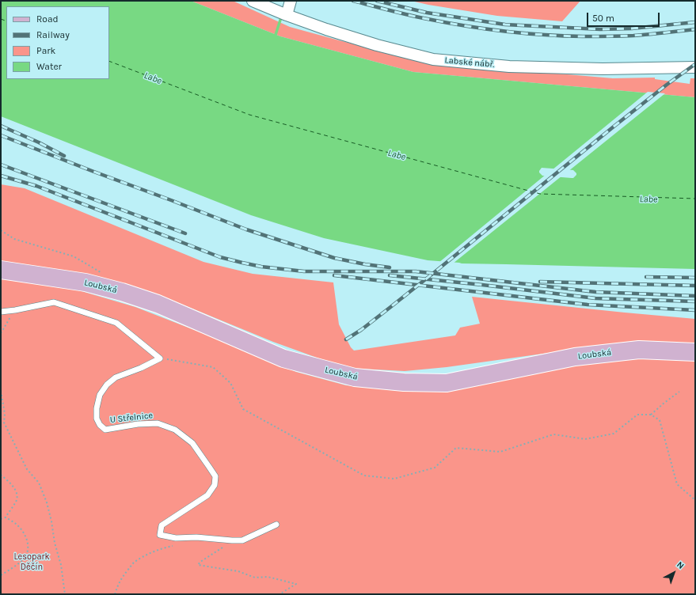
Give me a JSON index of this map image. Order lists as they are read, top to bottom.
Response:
{
  "streets": {
    "main road": ["Loubská"],
    "street": ["Labské nábř."],
    "lane": ["U Střelnice"]
  },
  "water": ["Labe"],
  "parks": ["Lesopark Děčín"],
  "legend": [
    "Road",
    "Railway",
    "Park",
    "Water"
  ],
  "scale_bar": "50 m",
  "north": "top right"
}
